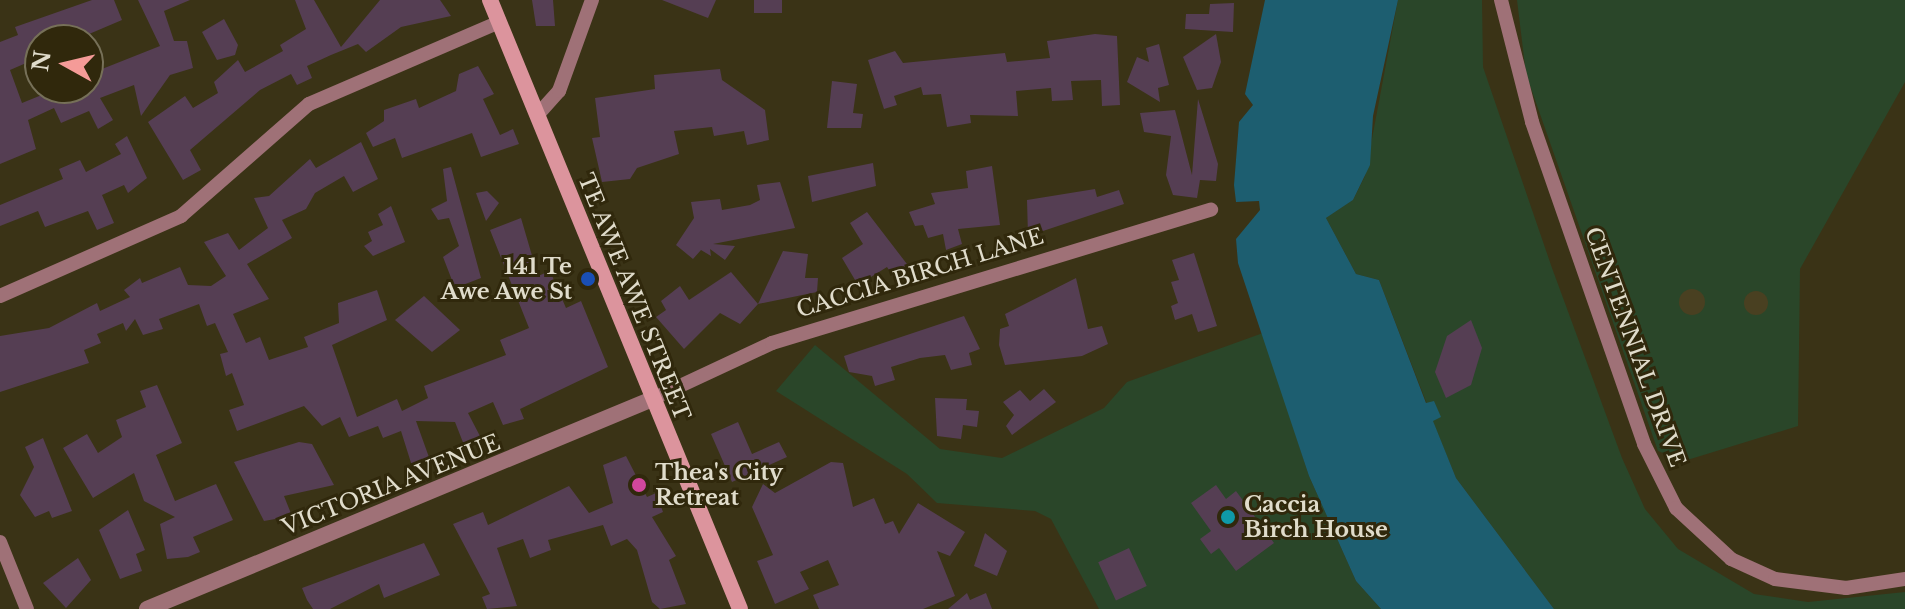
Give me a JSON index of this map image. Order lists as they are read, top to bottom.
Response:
{
  "streets": {
    "main road": ["TE AWE AWE STREET"],
    "street": ["CACCIA BIRCH LANE", "CENTENNIAL DRIVE", "VICTORIA AVENUE"]
  },
  "crossings": [
    ["CACCIA BIRCH LANE", "TE AWE AWE STREET"],
    ["CACCIA BIRCH LANE", "VICTORIA AVENUE"],
    ["TE AWE AWE STREET", "VICTORIA AVENUE"]
  ],
  "places": ["141 Te Awe Awe St", "Thea's City Retreat", "Caccia Birch House"],
  "north": "left"
}
